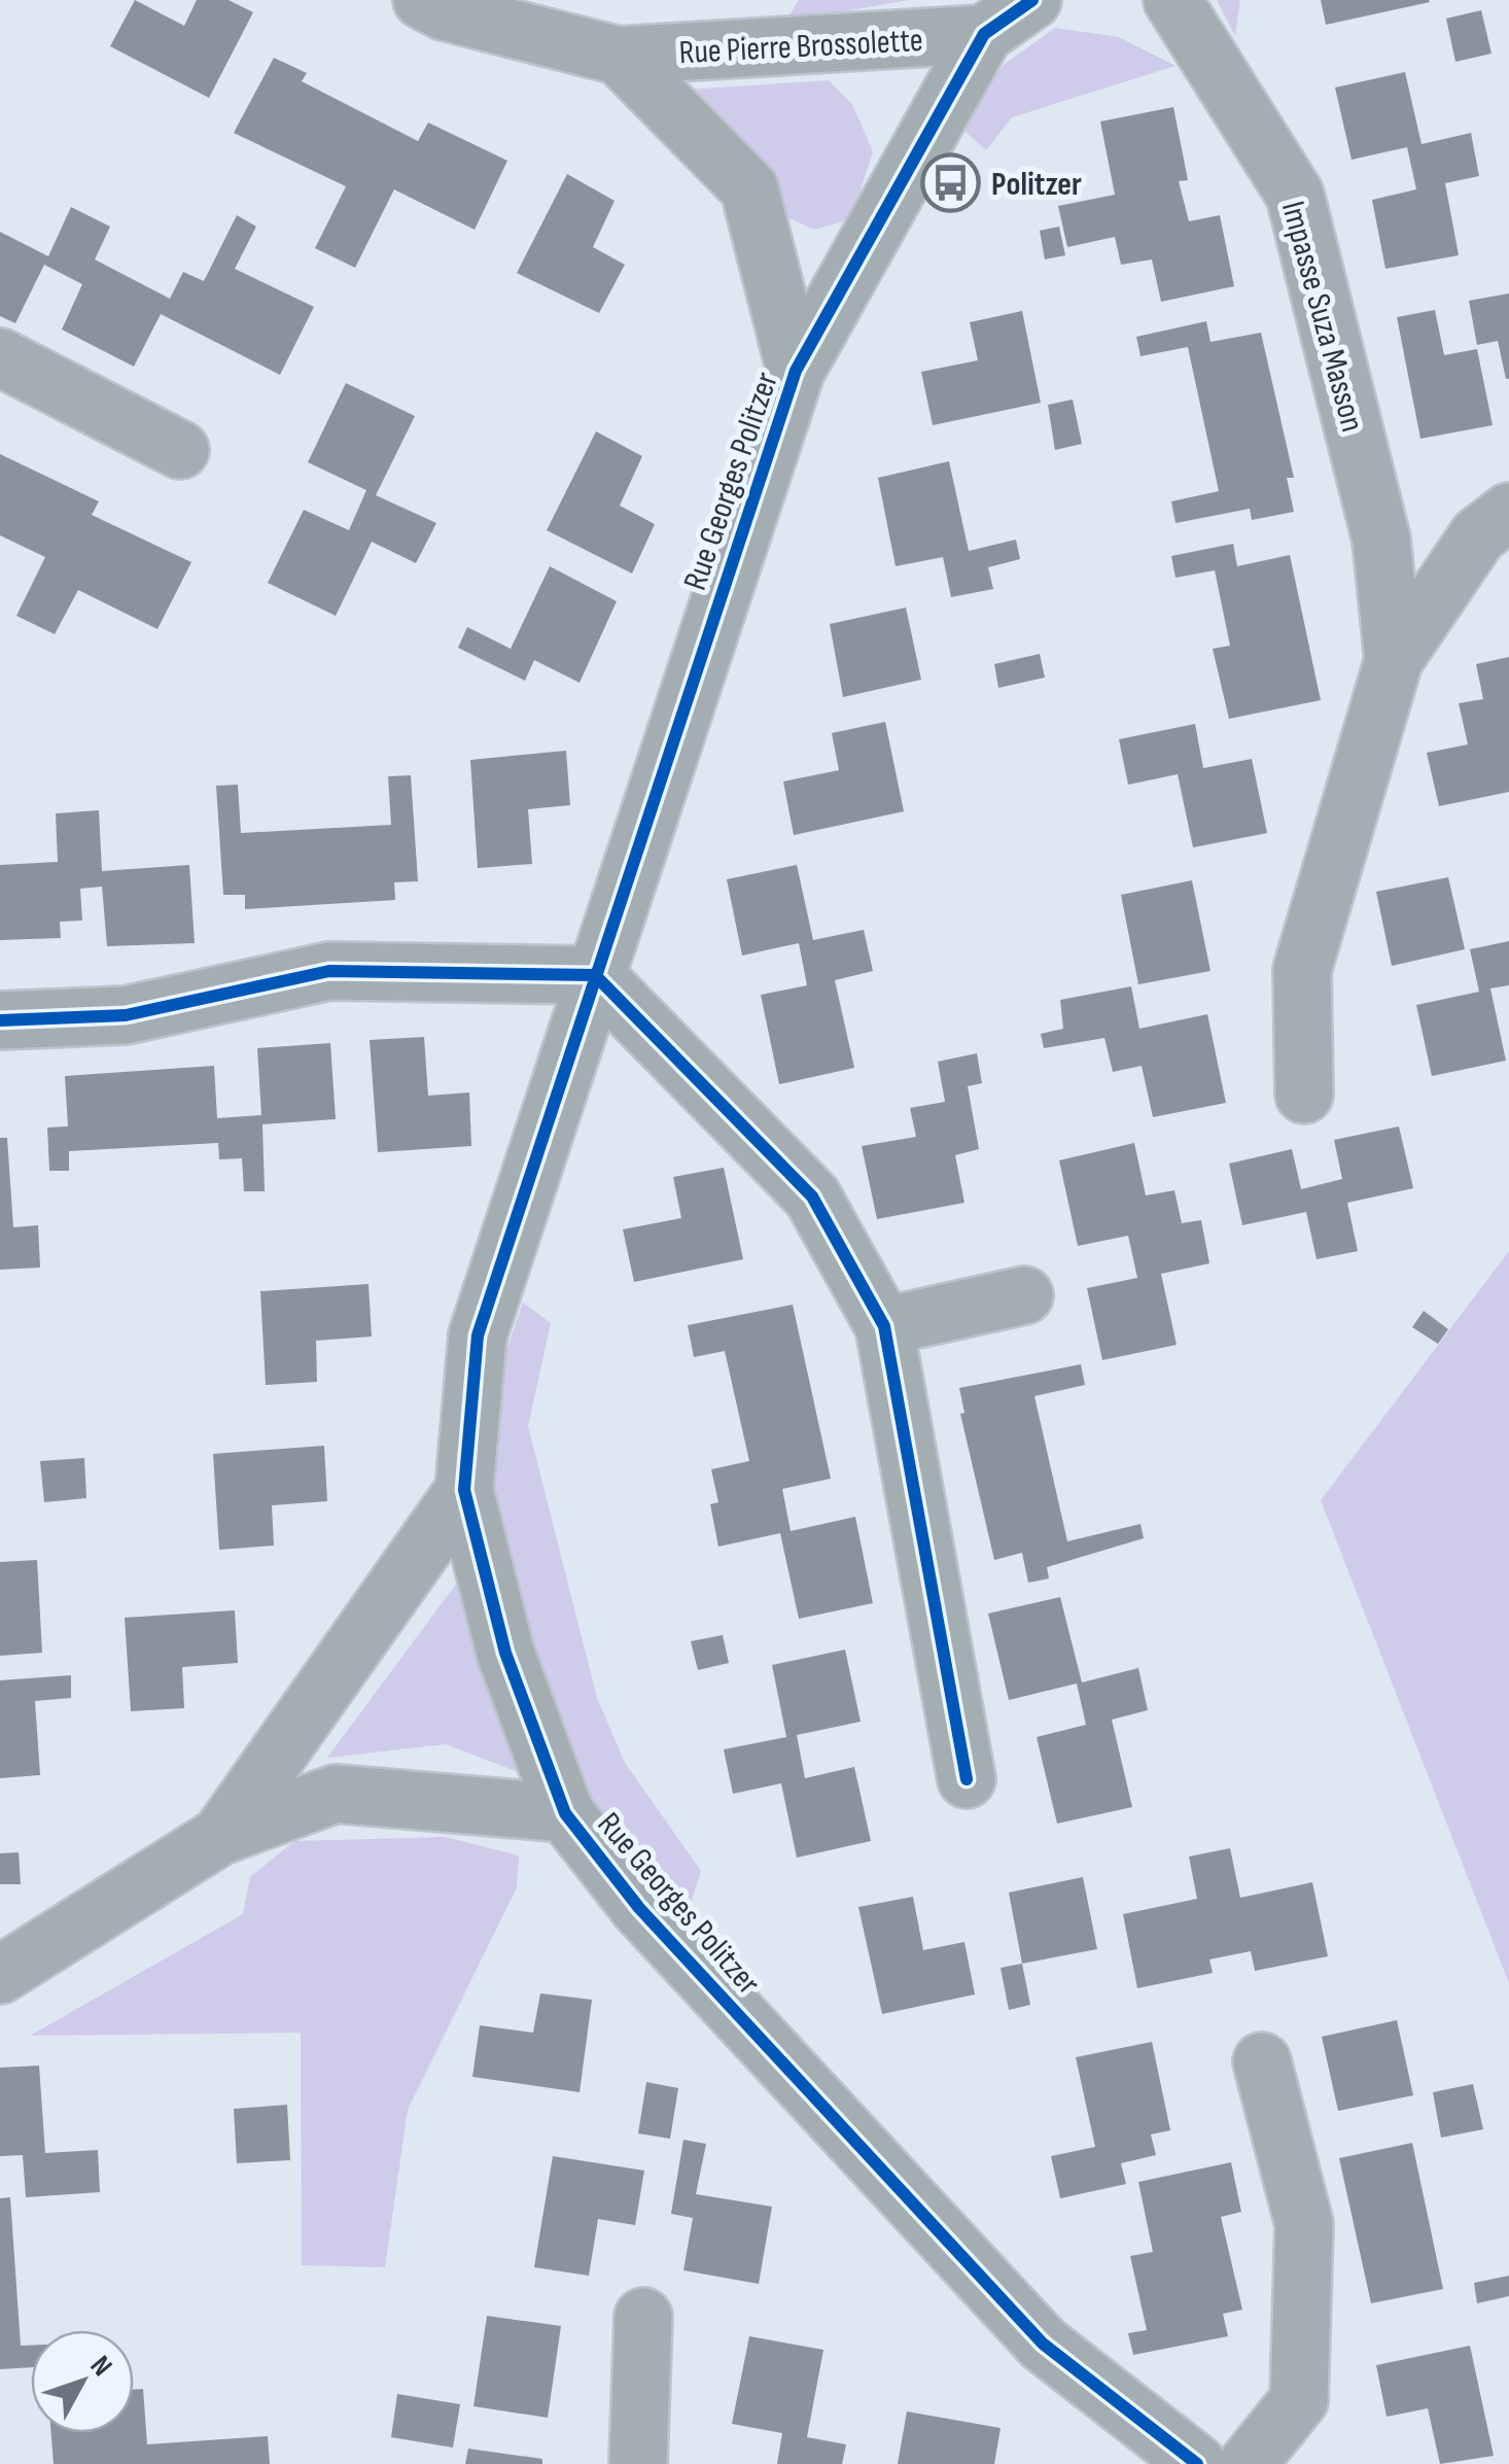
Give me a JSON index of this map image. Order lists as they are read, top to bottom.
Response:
{
  "streets": {
    "street": ["Rue Pierre Brossolette", "Impasse Suza Masson", "Rue Georges Politzer"]
  },
  "crossings": [
    ["Rue Pierre Brossolette", "Rue Georges Politzer"]
  ],
  "places": {
    "bus stop": ["Politzer"]
  },
  "north": "top right"
}
